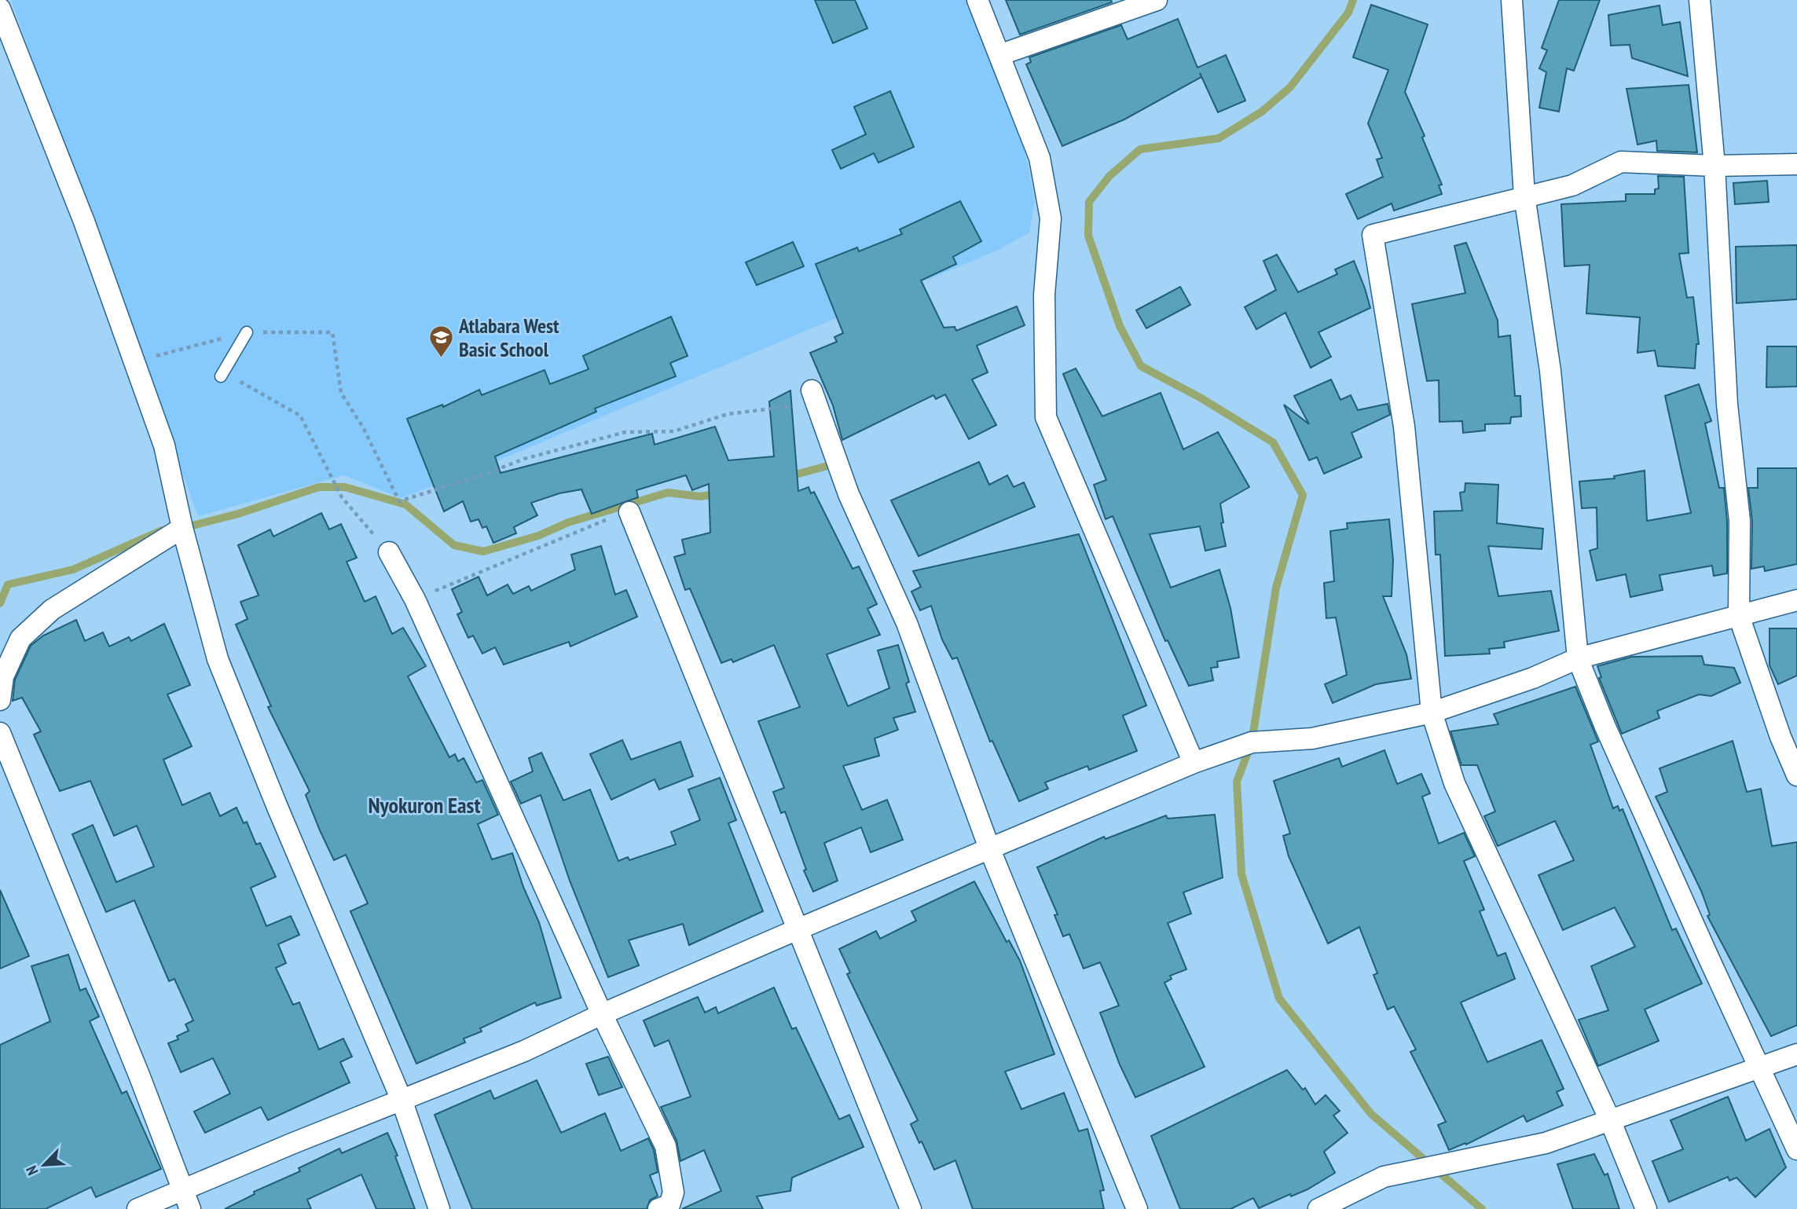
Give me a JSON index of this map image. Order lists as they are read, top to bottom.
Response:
{
  "districts": ["Nyokuron East"],
  "places": {
    "school or university": ["Atlabara West Basic School"]
  },
  "north": "bottom left"
}
